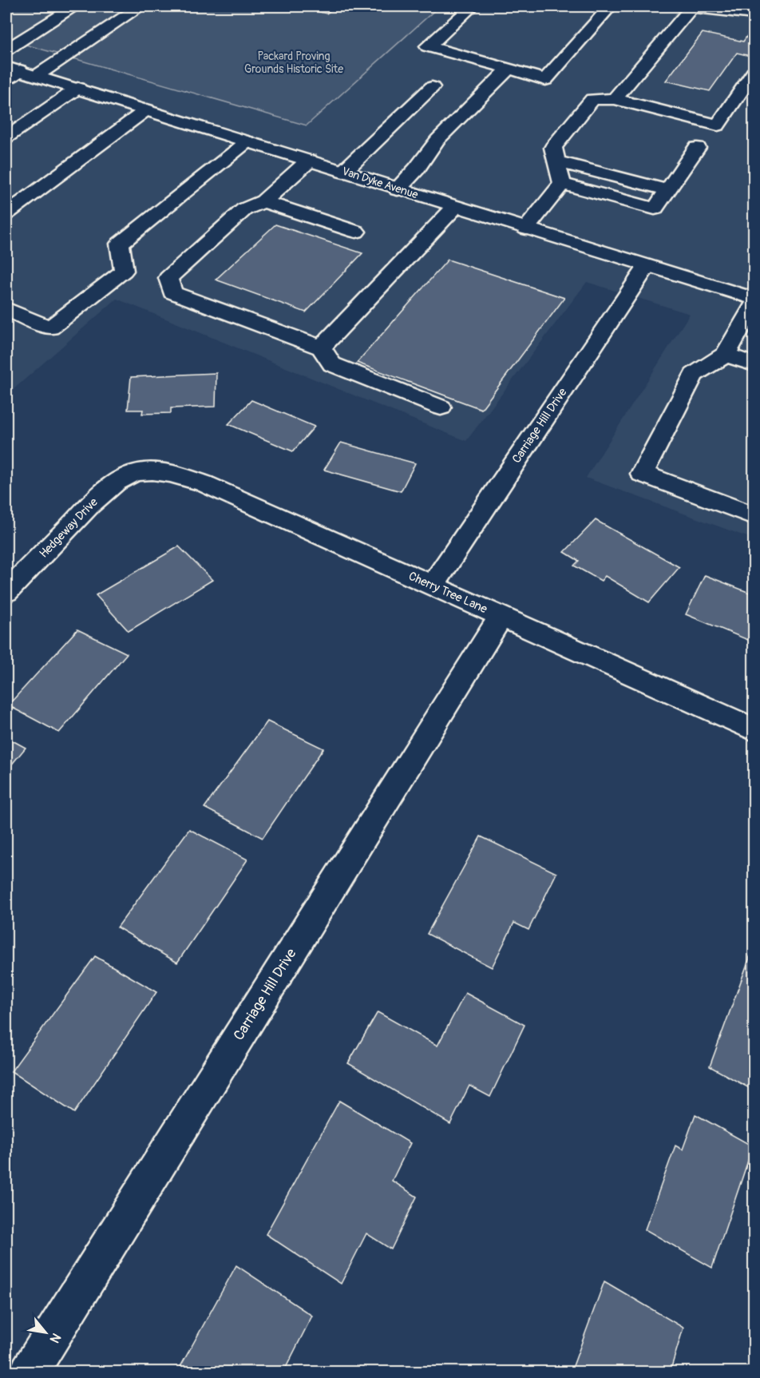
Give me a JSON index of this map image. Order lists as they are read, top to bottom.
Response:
{
  "streets": {
    "street": [
      "Van Dyke Avenue",
      "Carriage Hill Drive",
      "Hedgeway Drive",
      "Cherry Tree Lane"
    ]
  },
  "crossings": [
    ["Van Dyke Avenue", "Carriage Hill Drive"],
    ["Carriage Hill Drive", "Cherry Tree Lane"],
    ["Hedgeway Drive", "Cherry Tree Lane"]
  ],
  "parks": ["Packard Proving Grounds Historic Site"],
  "north": "bottom right"
}
